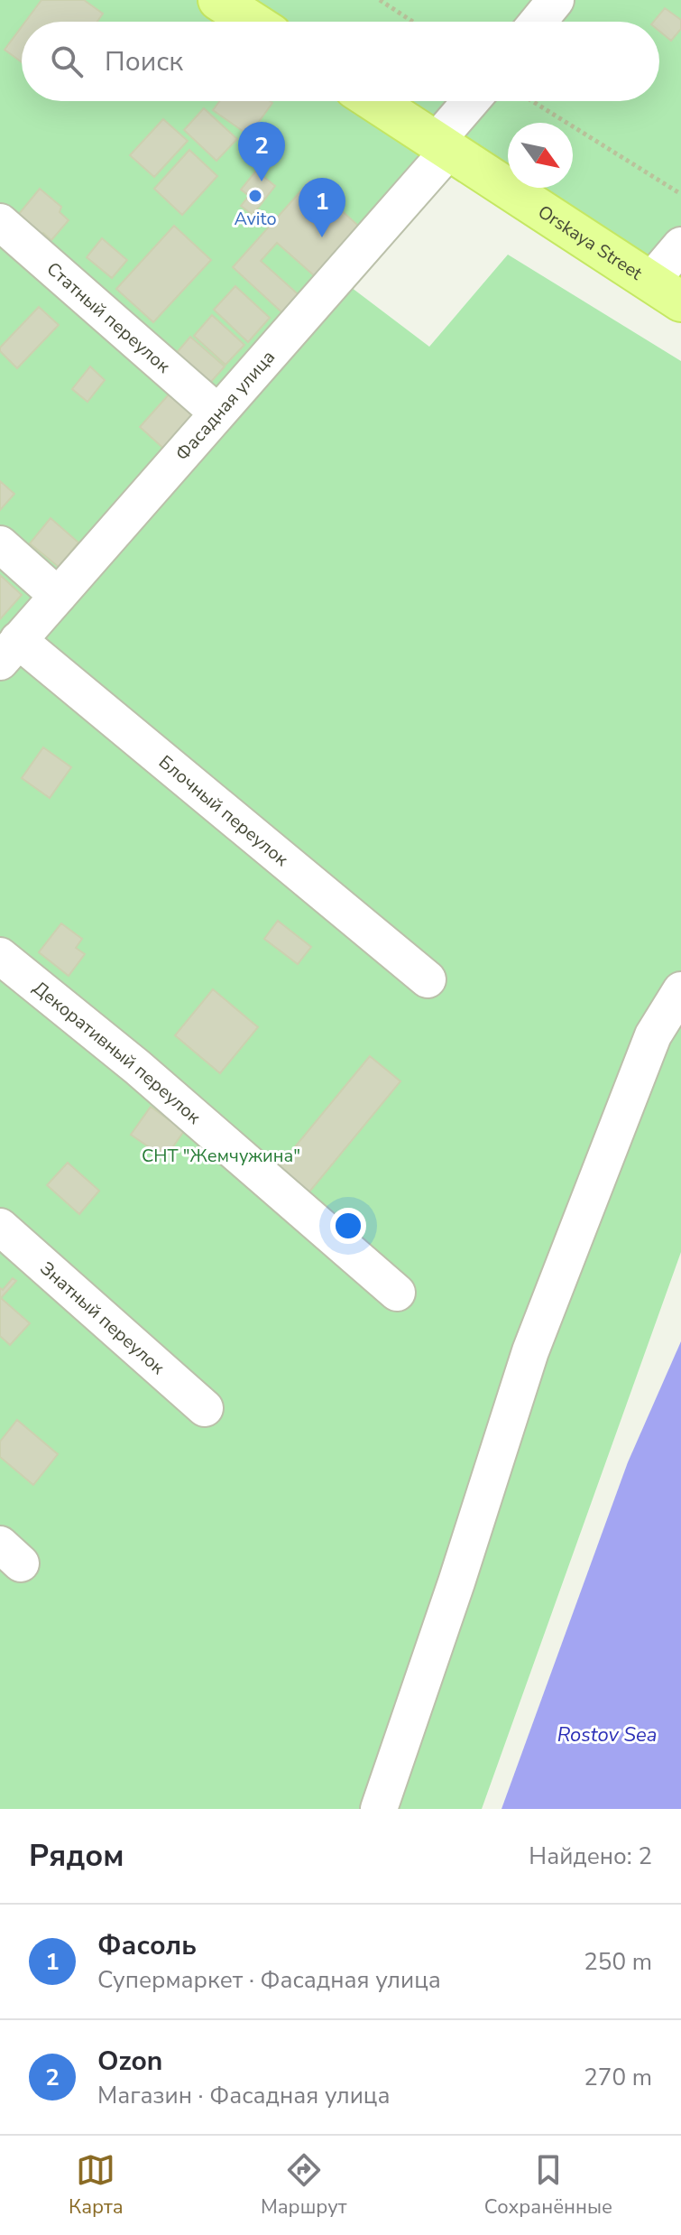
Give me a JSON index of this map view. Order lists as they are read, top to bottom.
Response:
{
  "streets": {
    "main road": ["Orskaya Street"],
    "street": [
      "Статный переулок",
      "Фасадная улица",
      "Блочный переулок",
      "Декоративный переулок",
      "Знатный переулок"
    ]
  },
  "crossings": [
    ["Orskaya Street", "Фасадная улица"],
    ["Статный переулок", "Фасадная улица"],
    ["Фасадная улица", "Блочный переулок"]
  ],
  "water": ["Rostov Sea"],
  "parks": ["СНТ \"Жемчужина\""],
  "places": ["Avito"],
  "north": "bottom right",
  "page": {
    "search": "Поиск",
    "pins": ["2", "1"],
    "heading": ["Рядом", "Найдено: 2"],
    "list": [
      {
        "mark": "1",
        "name": "Фасоль",
        "note": "Супермаркет · Фасадная улица",
        "value": "250 m"
      },
      {
        "mark": "2",
        "name": "Ozon",
        "note": "Магазин · Фасадная улица",
        "value": "270 m"
      }
    ],
    "nav": ["Карта", "Маршрут", "Сохранённые"]
  }
}
